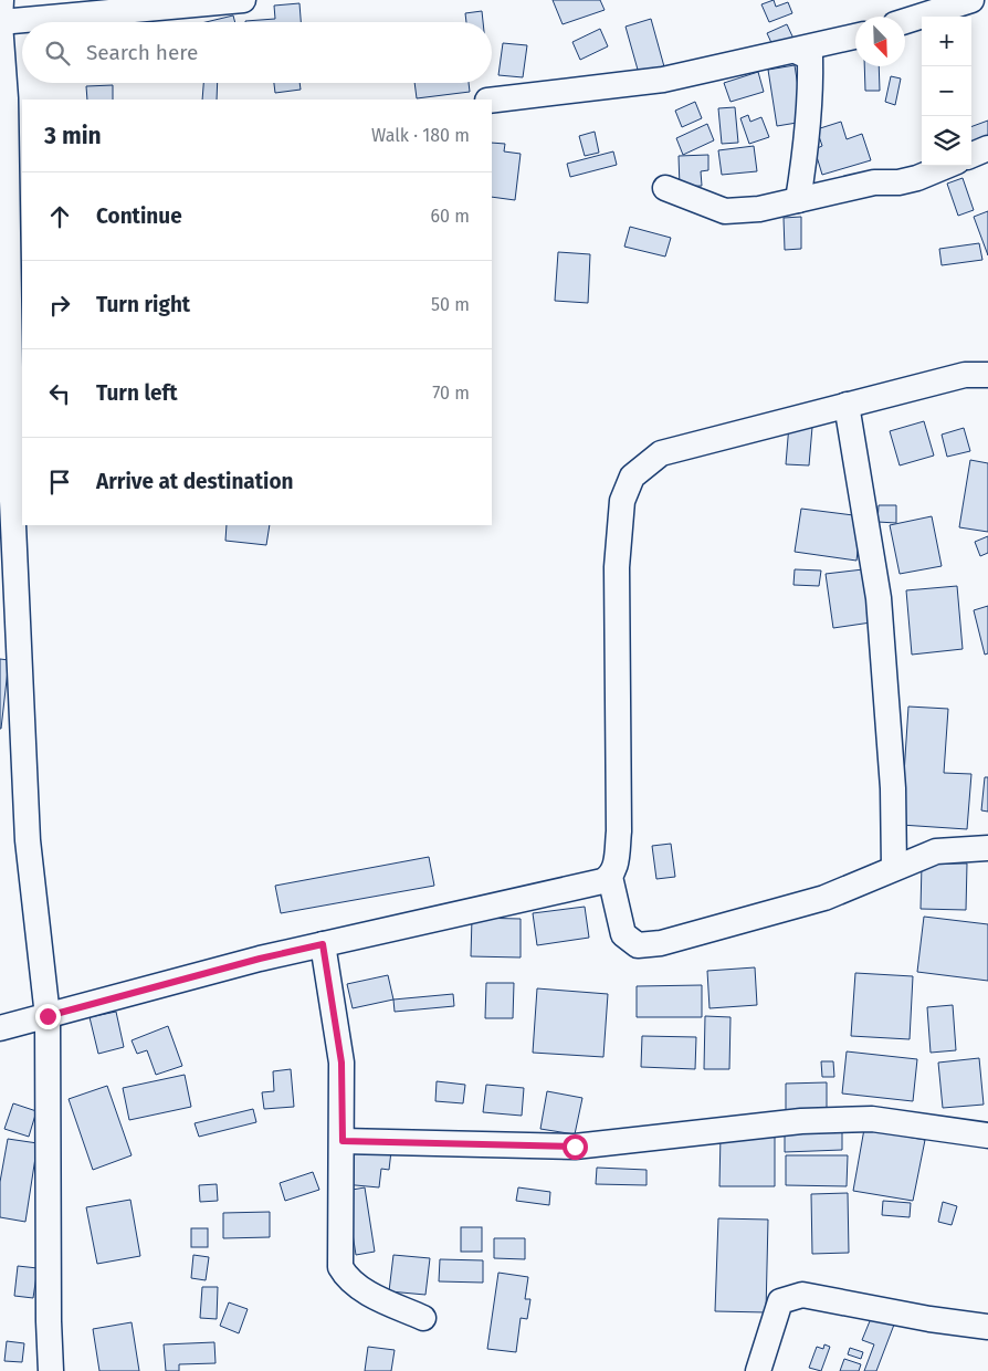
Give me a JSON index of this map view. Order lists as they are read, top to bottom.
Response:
{
  "north": "bottom right",
  "page": {
    "map_buttons": ["+", "−"],
    "search": "Search here",
    "heading": ["3 min", "Walk · 180 m"],
    "list": [
      ["Continue", "60 m"],
      ["Turn right", "50 m"],
      ["Turn left", "70 m"],
      "Arrive at destination"
    ]
  }
}
